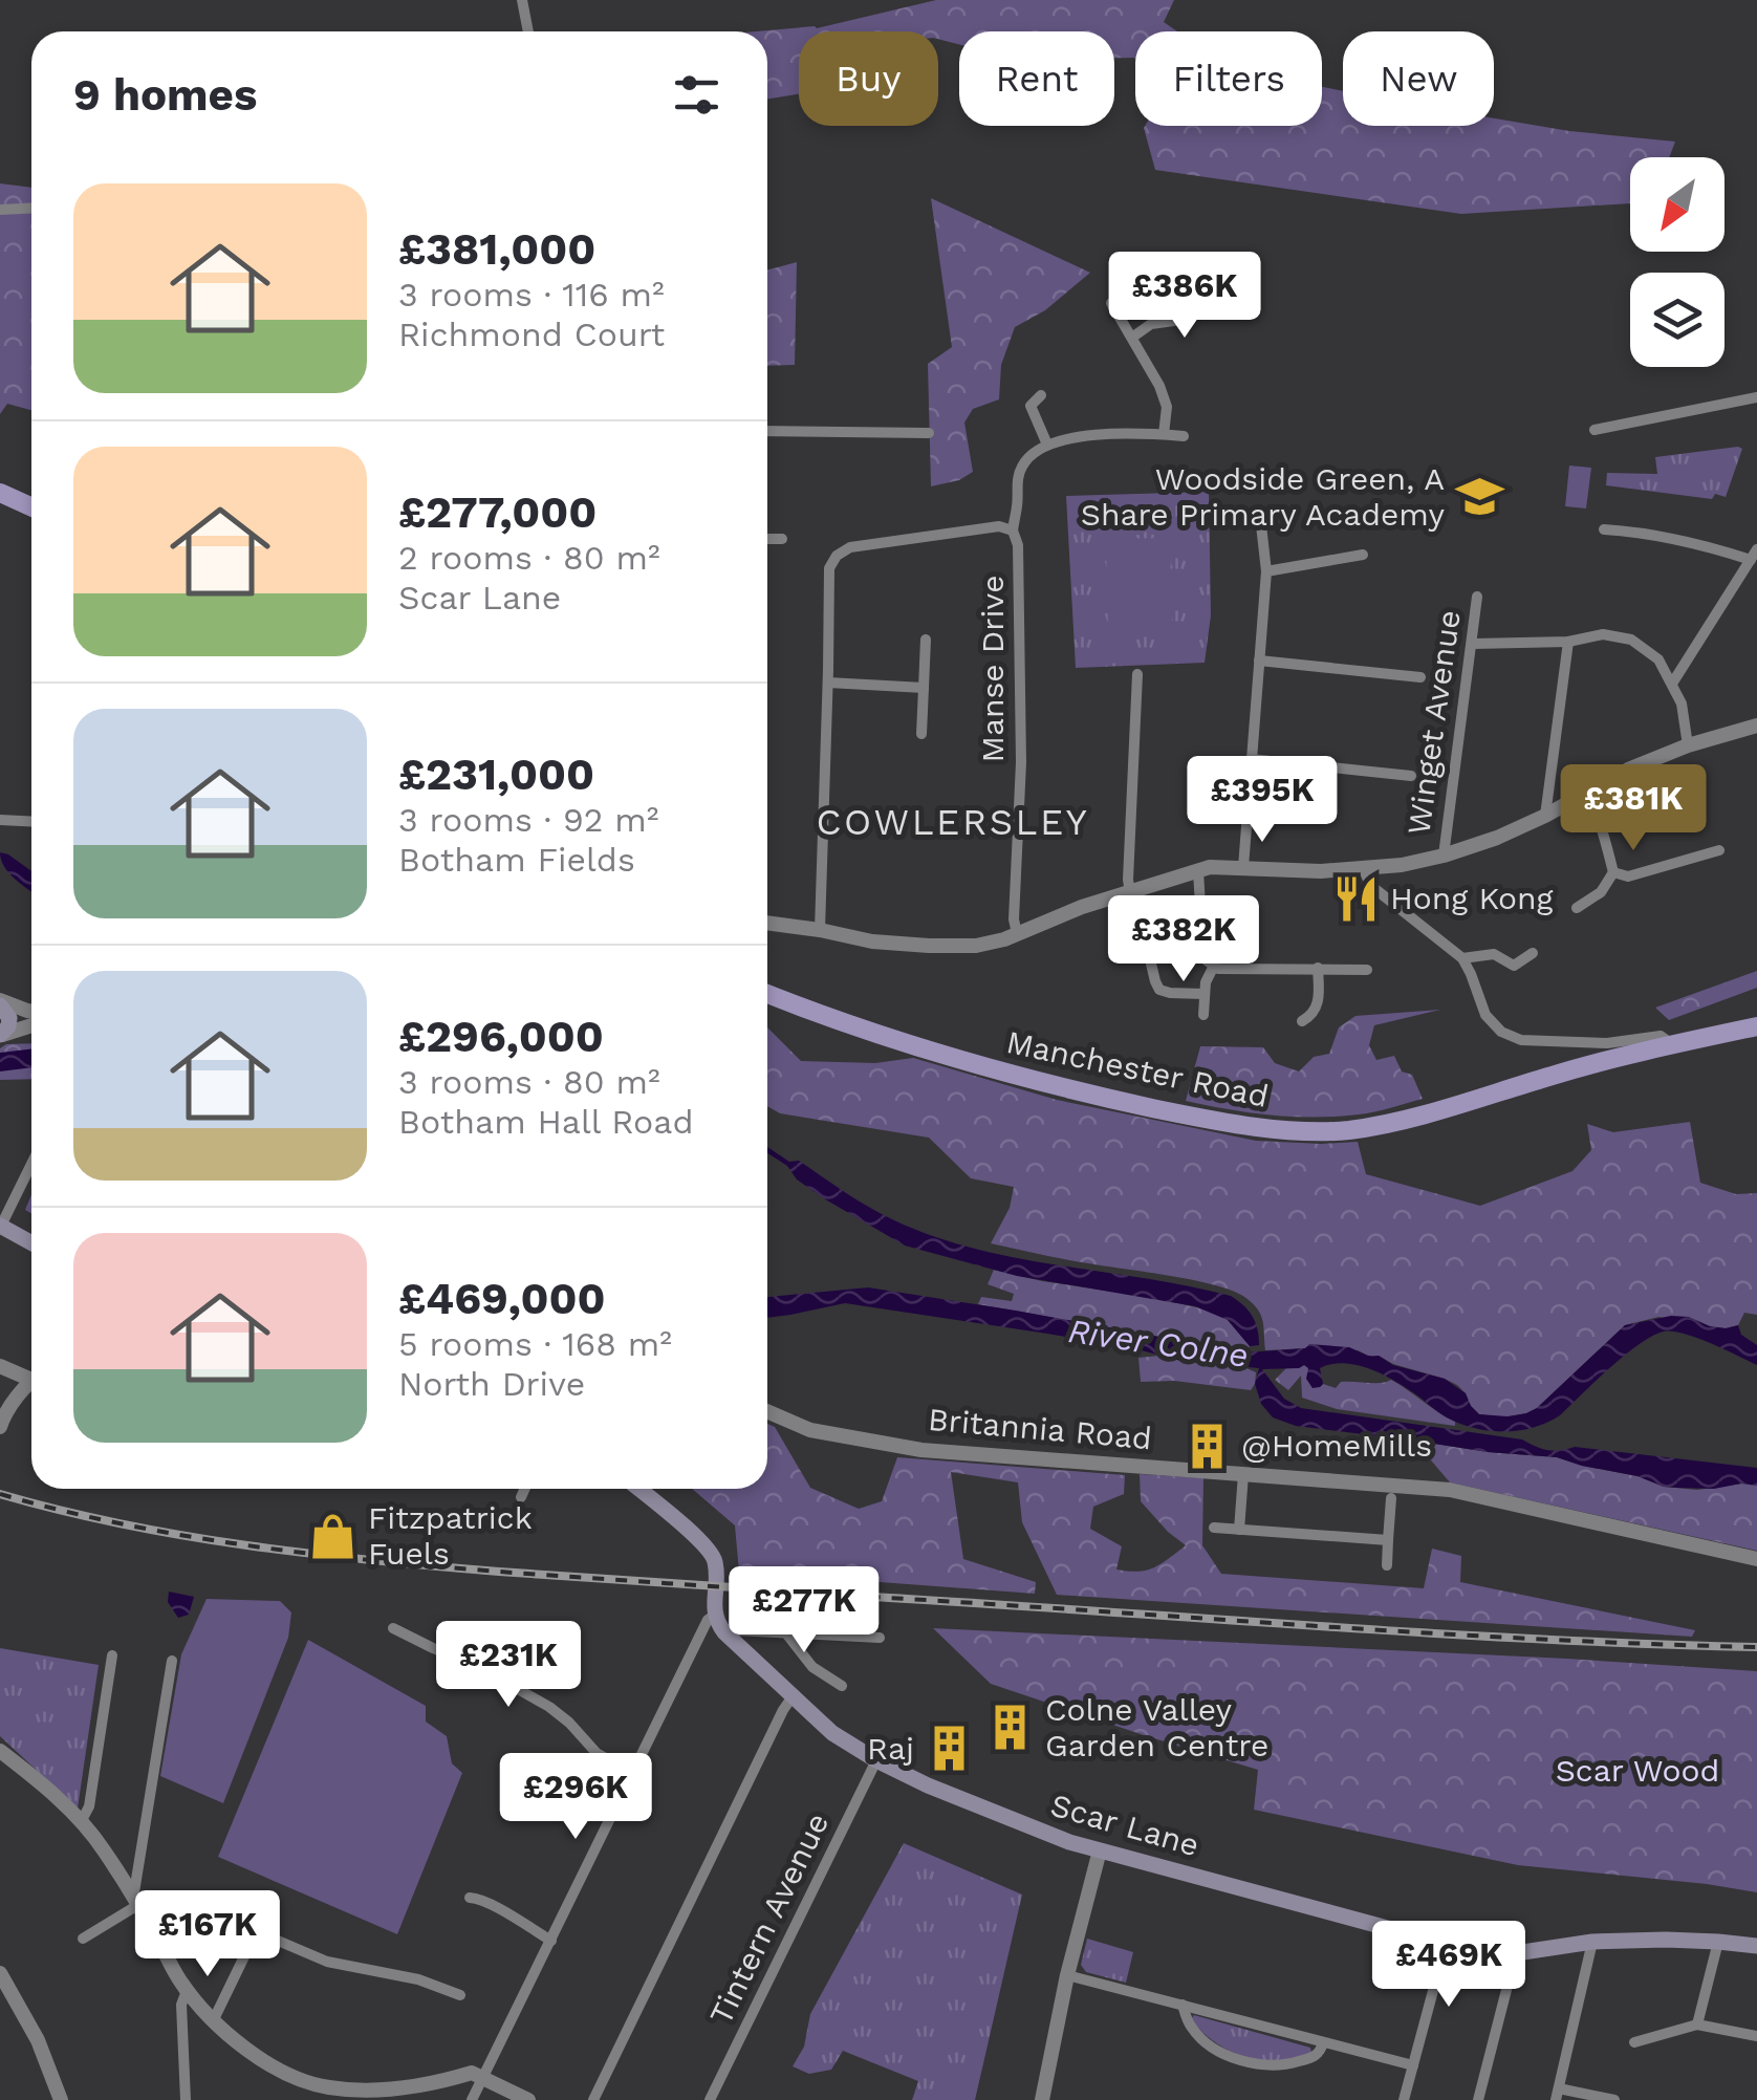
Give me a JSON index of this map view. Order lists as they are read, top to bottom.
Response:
{
  "streets": {
    "main road": ["Manchester Road", "Scar Lane"],
    "street": [
      "Manse Drive",
      "Winget Avenue",
      "Britannia Road",
      "Tintern Avenue"
    ]
  },
  "crossings": [
    ["Scar Lane", "Tintern Avenue"]
  ],
  "districts": ["COWLERSLEY"],
  "water": ["River Colne"],
  "parks": ["Scar Wood"],
  "places": {
    "school or university": ["Woodside Green, A Share Primary Academy"],
    "restaurant": ["Hong Kong"],
    "building": ["@HomeMills", "Colne Valley Garden Centre", "Raj"],
    "shop": ["Fitzpatrick Fuels"]
  },
  "north": "bottom left",
  "page": {
    "chip": [
      "Buy",
      "Rent",
      "Filters",
      "New"
    ],
    "heading": "9 homes",
    "list": [
      {
        "name": "£381,000",
        "note": "3 rooms · 116 m² · Richmond Court"
      },
      {
        "name": "£277,000",
        "note": "2 rooms · 80 m² · Scar Lane"
      },
      {
        "name": "£231,000",
        "note": "3 rooms · 92 m² · Botham Fields"
      },
      {
        "name": "£296,000",
        "note": "3 rooms · 80 m² · Botham Hall Road"
      },
      {
        "name": "£469,000",
        "note": "5 rooms · 168 m² · North Drive"
      }
    ],
    "price": [
      "£386K",
      "£395K",
      "£381K",
      "£382K",
      "£277K",
      "£231K",
      "£296K",
      "£167K",
      "£469K"
    ]
  }
}
